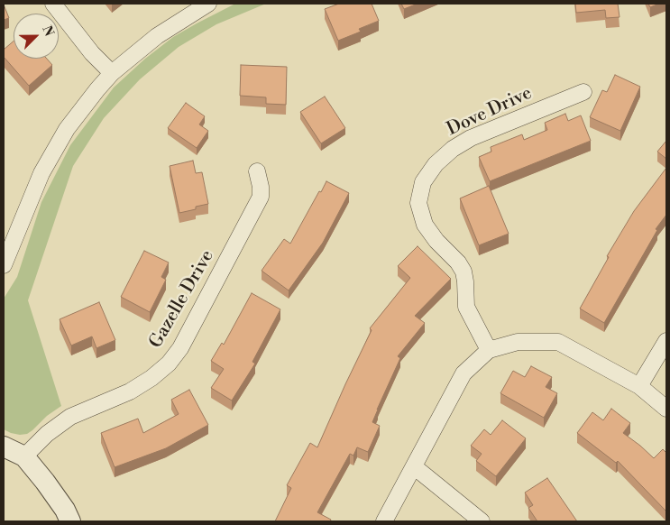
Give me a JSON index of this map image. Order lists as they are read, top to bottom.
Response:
{
  "streets": {
    "street": ["Dove Drive", "Gazelle Drive"]
  },
  "north": "top right"
}
